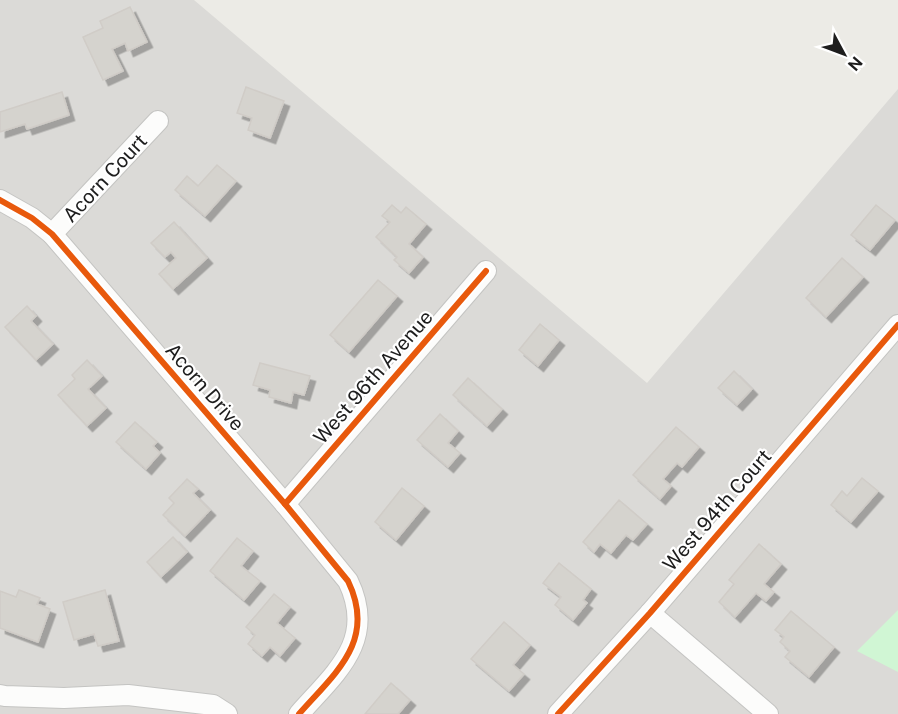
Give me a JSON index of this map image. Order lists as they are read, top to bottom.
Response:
{
  "streets": {
    "street": [
      "Acorn Court",
      "West 96th Avenue",
      "Acorn Drive",
      "West 94th Court"
    ]
  },
  "crossings": [
    ["Acorn Court", "Acorn Drive"],
    ["West 96th Avenue", "Acorn Drive"]
  ],
  "north": "bottom right"
}
